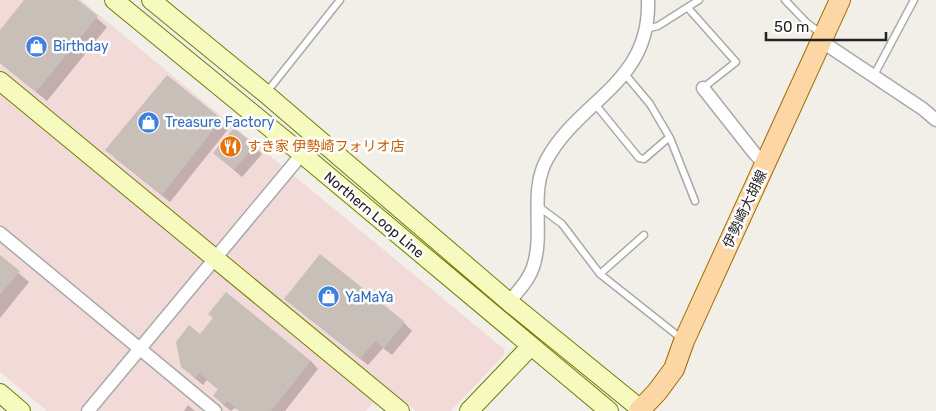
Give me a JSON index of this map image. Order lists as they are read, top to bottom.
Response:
{
  "streets": {
    "main road": ["伊勢崎大胡線"],
    "street": ["Northern Loop Line"]
  },
  "crossings": [
    ["伊勢崎大胡線", "Northern Loop Line"]
  ],
  "places": {
    "shop": ["Birthday", "Treasure Factory", "YaMaYa"],
    "restaurant": ["すき家 伊勢崎フォリオ店"]
  },
  "scale_bar": "50 m"
}
